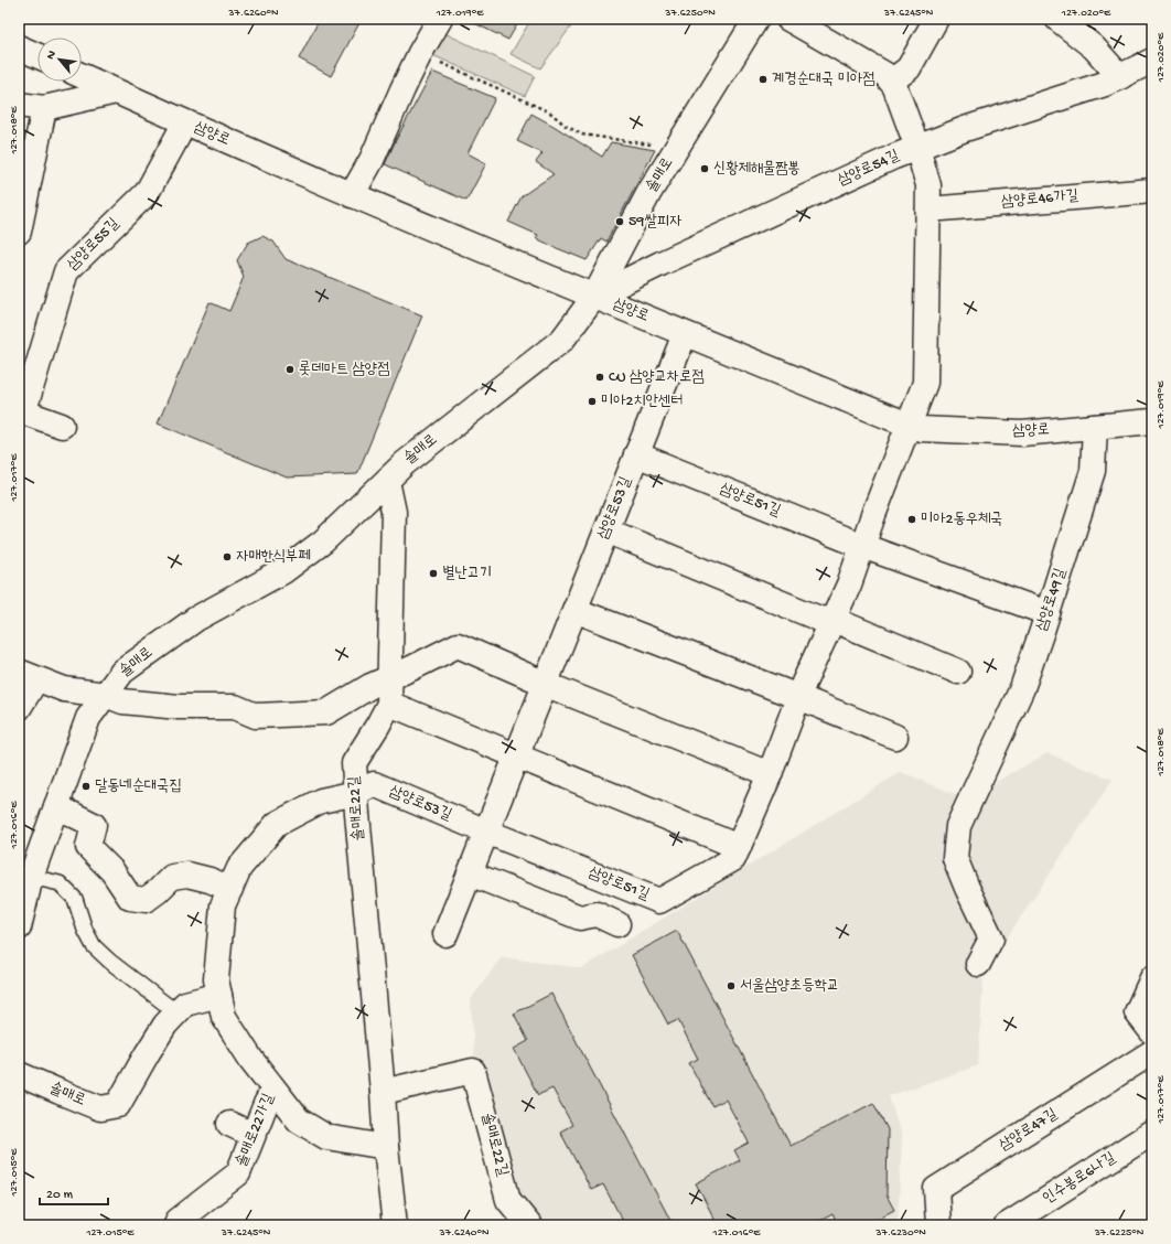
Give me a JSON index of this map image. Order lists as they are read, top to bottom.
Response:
{
  "streets": {
    "street": [
      "삼양로",
      "삼양로54길",
      "솔매로",
      "삼양로46가길",
      "삼양로55길",
      "삼양로51길",
      "삼양로53길",
      "삼양로49길",
      "솔매로22길",
      "솔매로22가길",
      "삼양로47길",
      "인수봉로6나길"
    ]
  },
  "crossings": [
    ["삼양로", "삼양로54길"],
    ["삼양로", "솔매로"],
    ["삼양로", "삼양로55길"],
    ["삼양로", "삼양로51길"],
    ["삼양로", "삼양로53길"],
    ["삼양로", "삼양로49길"],
    ["삼양로54길", "솔매로"],
    ["솔매로", "삼양로53길"],
    ["솔매로", "솔매로22길"],
    ["삼양로51길", "삼양로53길"],
    ["삼양로51길", "삼양로49길"],
    ["삼양로53길", "솔매로22길"],
    ["삼양로53길", "솔매로22가길"],
    ["솔매로22길", "솔매로22가길"]
  ],
  "places": [
    "계경순대국 미아점",
    "신황제해물짬뽕",
    "59쌀피자",
    "롯데마트 삼양점",
    "CU 삼양교차로점",
    "미아2치안센터",
    "미아2동우체국",
    "자매한식부페",
    "별난고기",
    "달동네순대국집",
    "서울삼양초등학교"
  ],
  "scale_bar": "20 m",
  "north": "top left",
  "coordinates": [
    "37.6260°N",
    "127.019°E",
    "37.6250°N",
    "37.6245°N",
    "127.020°E",
    "127.018°E",
    "127.017°E",
    "127.016°E",
    "127.015°E",
    "37.6240°N",
    "37.6230°N",
    "37.6225°N"
  ]
}
